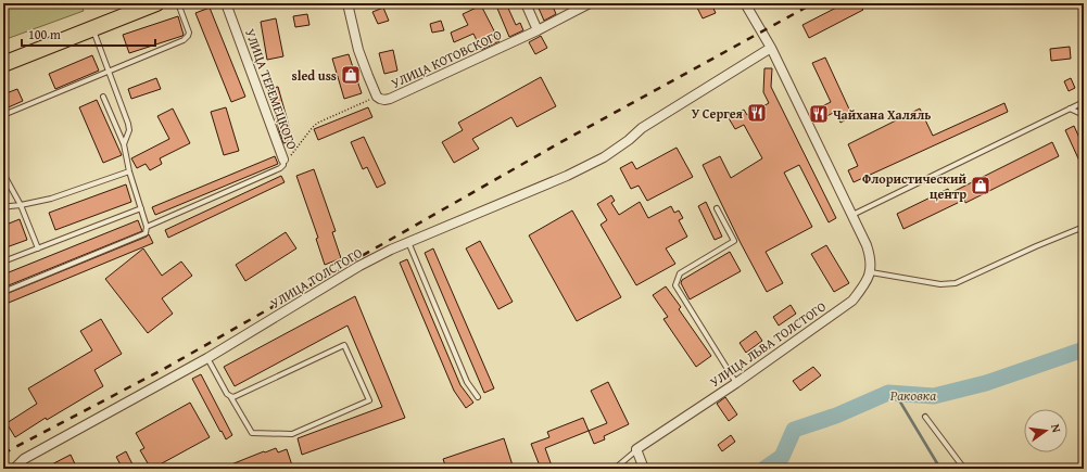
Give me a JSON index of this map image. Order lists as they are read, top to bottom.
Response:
{
  "streets": {
    "street": [
      "УЛИЦА КОТОВСКОГО",
      "УЛИЦА ТЕРЕМЕЦКОГО",
      "УЛИЦА ТОЛСТОГО",
      "УЛИЦА ЛЬВА ТОЛСТОГО"
    ]
  },
  "water": ["Раковка"],
  "places": {
    "shop": ["sled uss", "Флористический центр"],
    "restaurant": ["У Сергея", "Чайхана Халяль"]
  },
  "scale_bar": "100 m",
  "north": "right"
}
